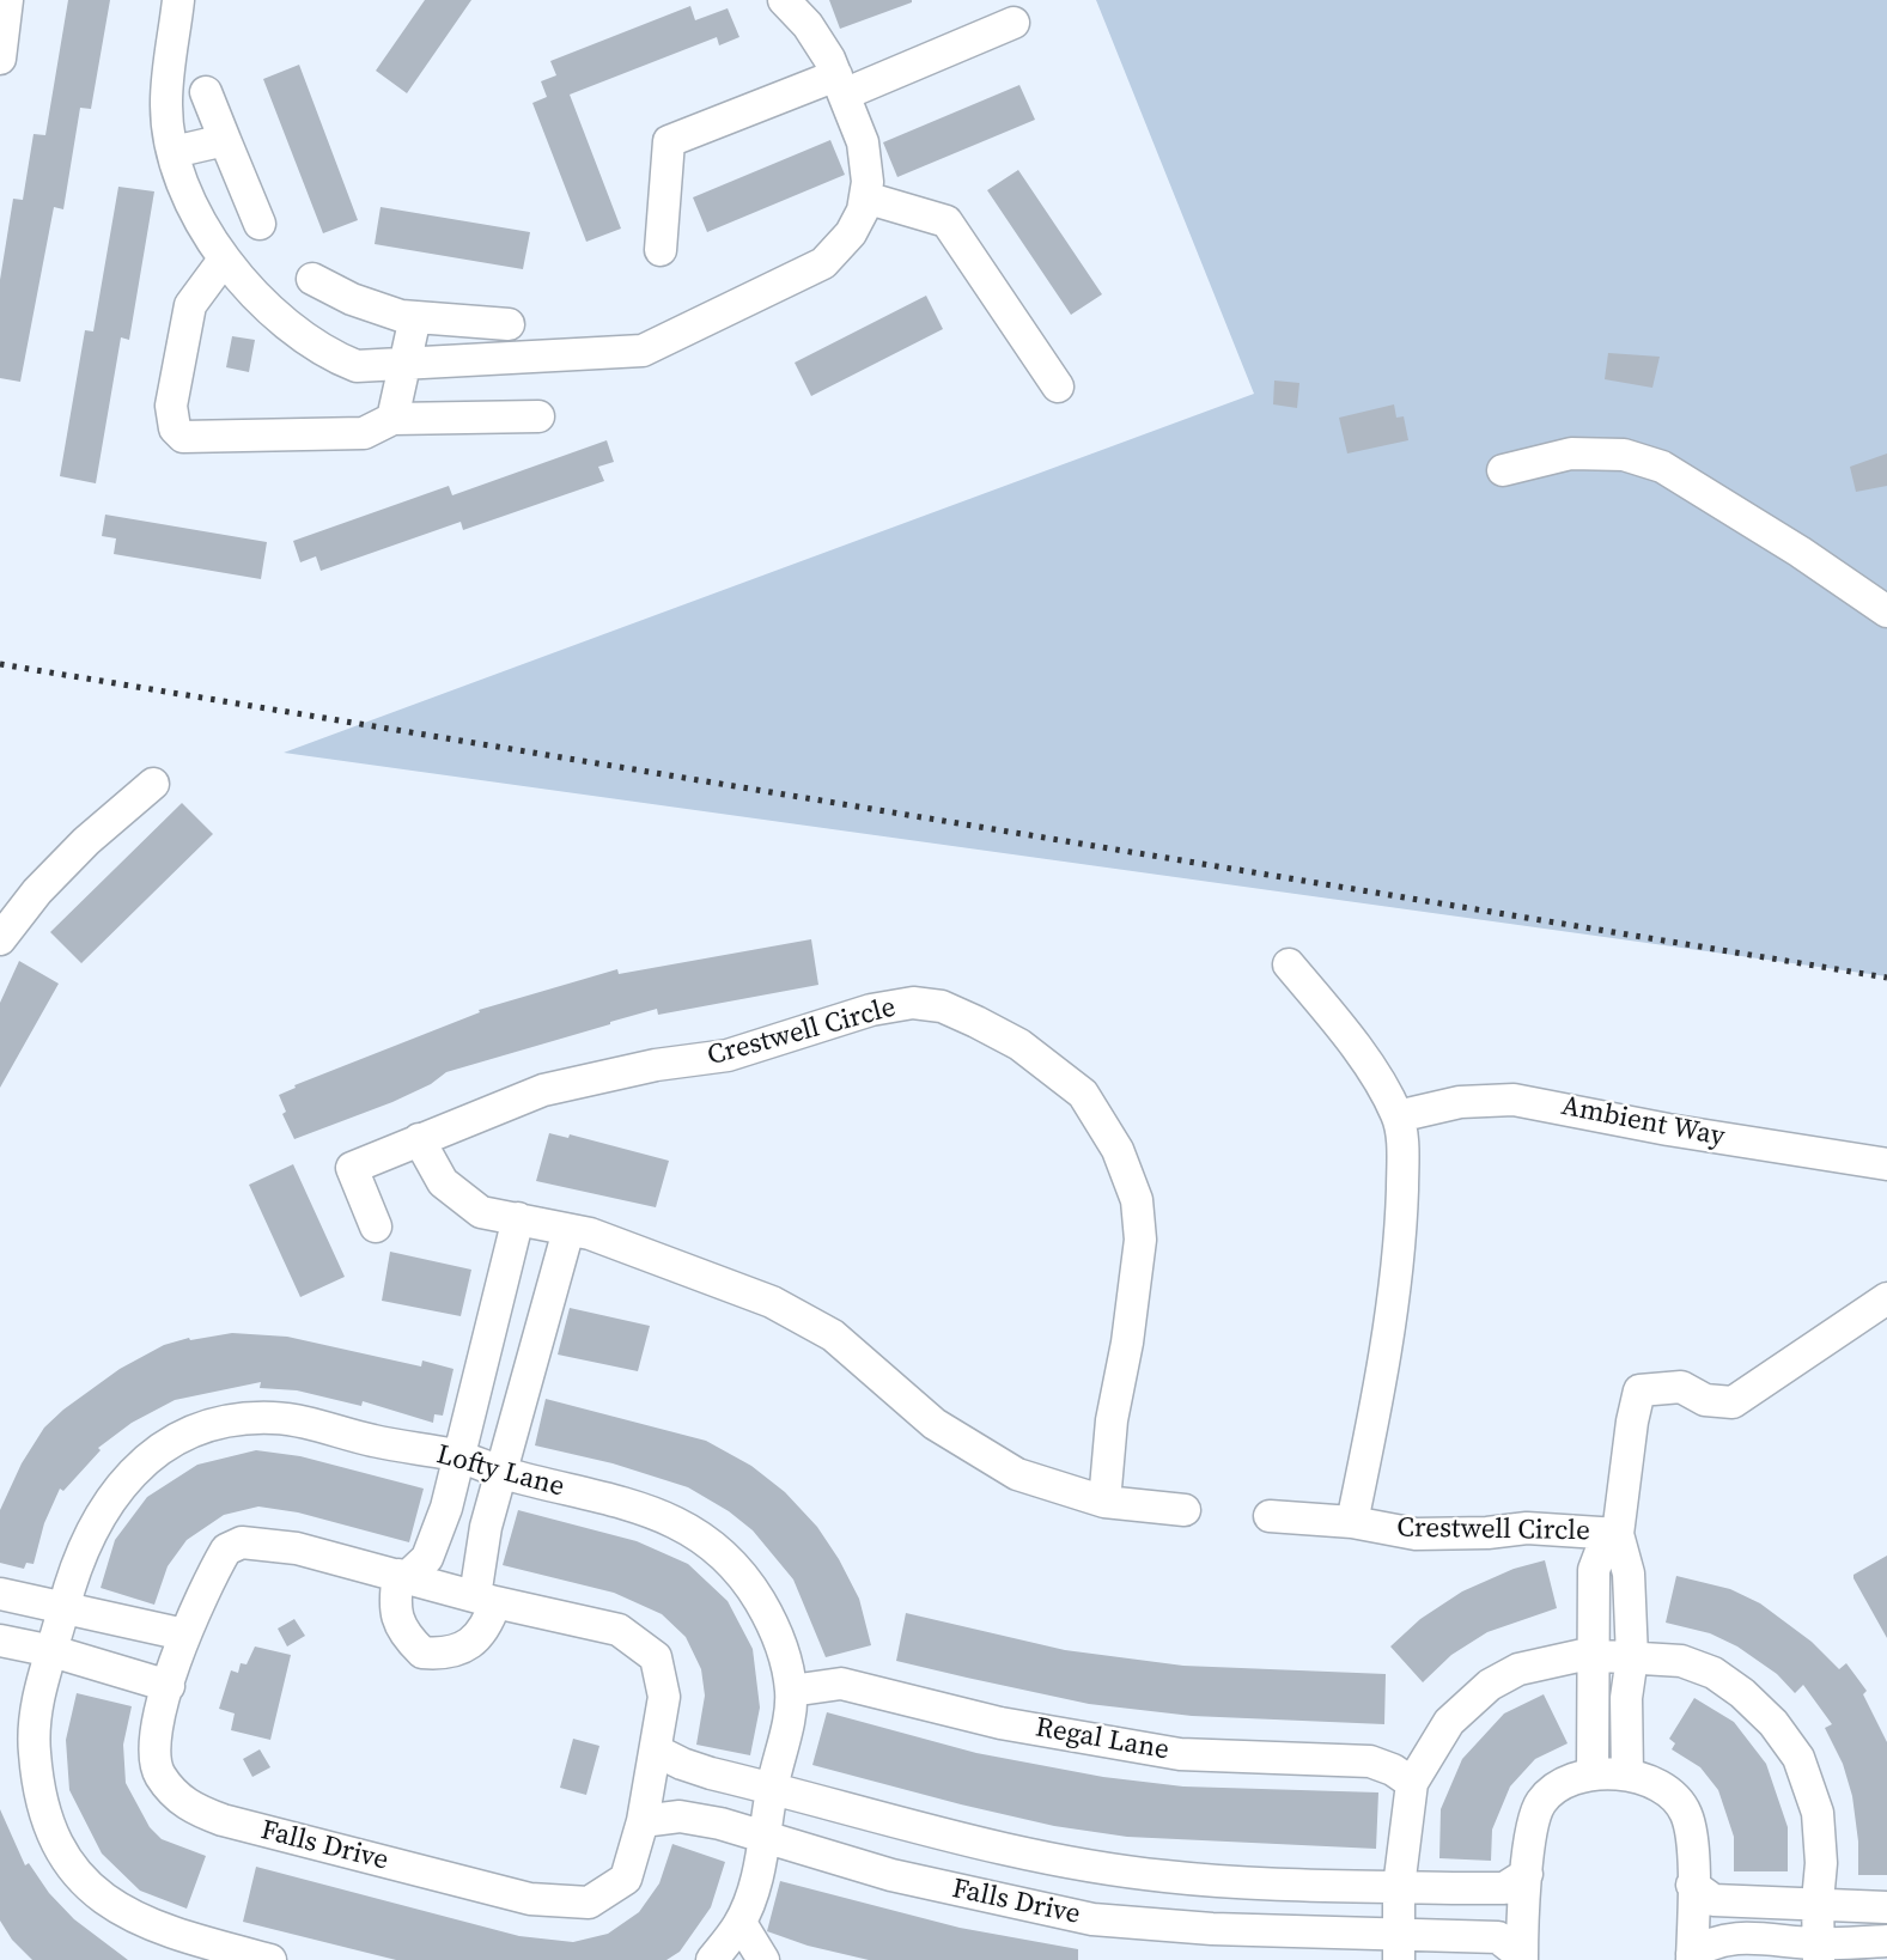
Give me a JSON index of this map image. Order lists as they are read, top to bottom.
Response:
{
  "streets": {
    "street": [
      "Crestwell Circle",
      "Ambient Way",
      "Lofty Lane",
      "Regal Lane",
      "Falls Drive"
    ]
  },
  "crossings": [
    ["Lofty Lane", "Regal Lane"],
    ["Lofty Lane", "Falls Drive"]
  ]
}
